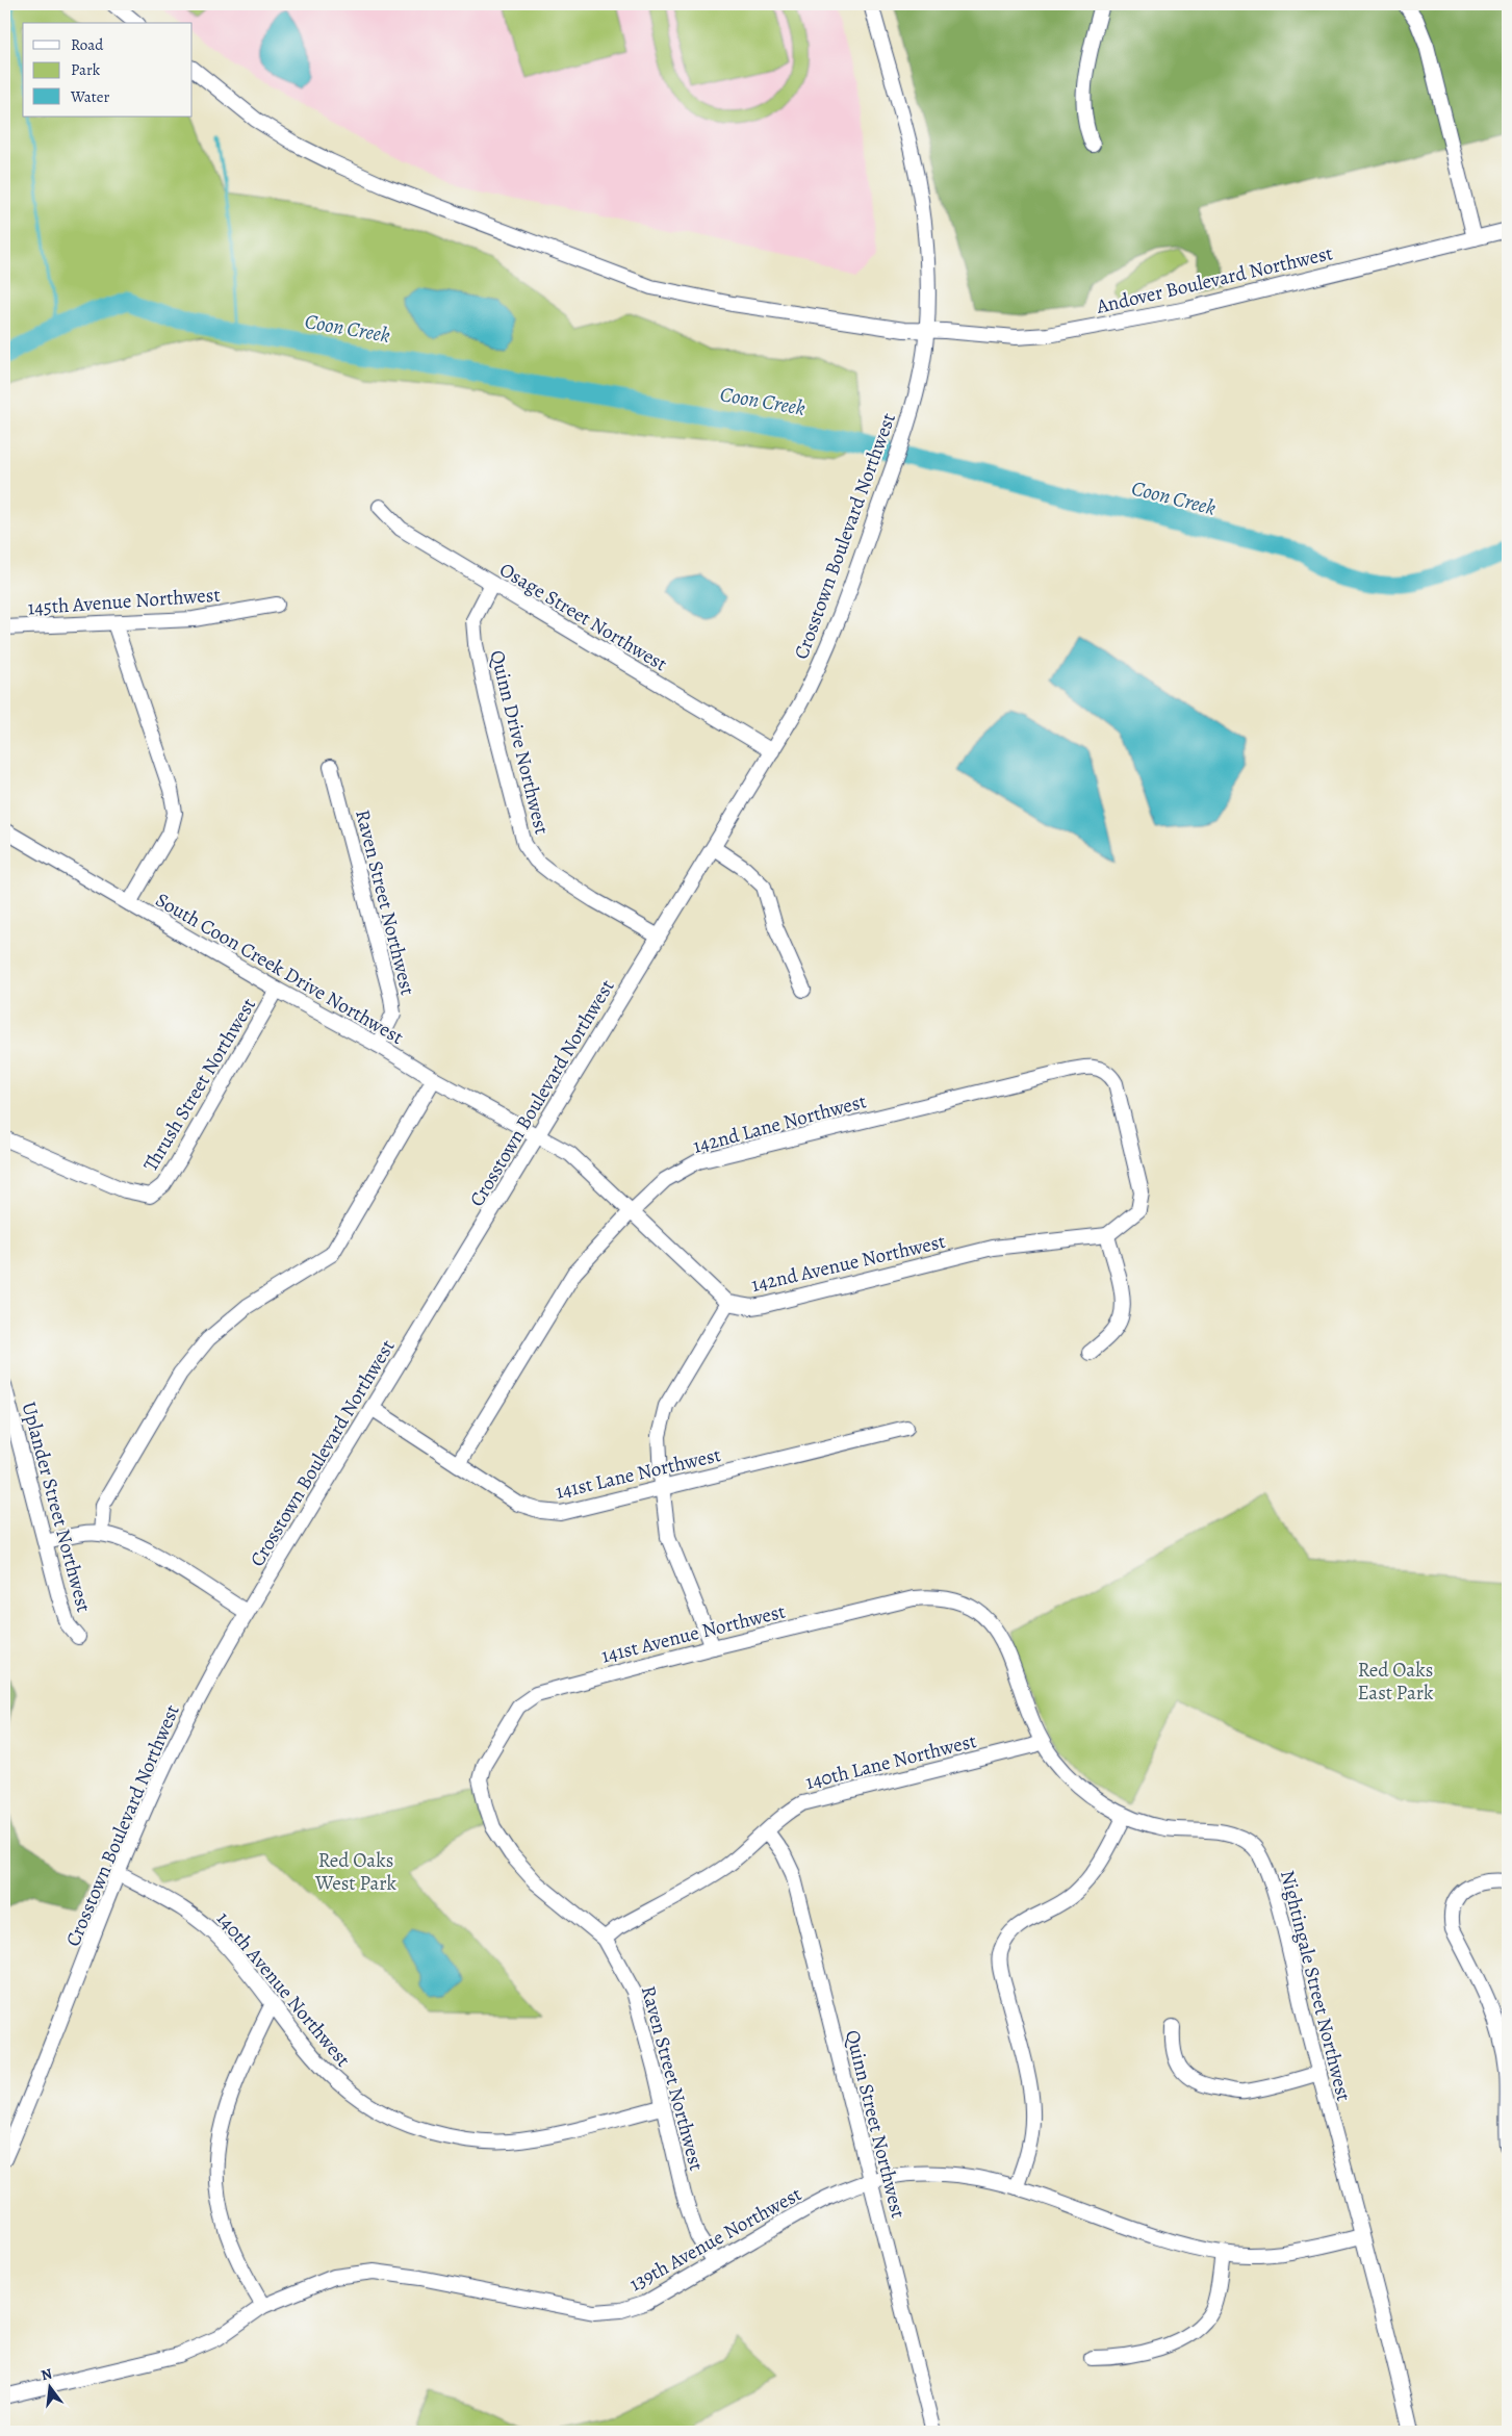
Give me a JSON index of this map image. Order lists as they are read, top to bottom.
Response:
{
  "streets": {
    "street": [
      "Andover Boulevard Northwest",
      "Crosstown Boulevard Northwest",
      "145th Avenue Northwest",
      "Osage Street Northwest",
      "Quinn Drive Northwest",
      "Raven Street Northwest",
      "South Coon Creek Drive Northwest",
      "Thrush Street Northwest",
      "142nd Lane Northwest",
      "142nd Avenue Northwest",
      "141st Lane Northwest",
      "Uplander Street Northwest",
      "141st Avenue Northwest",
      "140th Lane Northwest",
      "Nightingale Street Northwest",
      "140th Avenue Northwest",
      "Quinn Street Northwest",
      "139th Avenue Northwest"
    ]
  },
  "crossings": [
    ["Andover Boulevard Northwest", "Crosstown Boulevard Northwest"],
    ["Crosstown Boulevard Northwest", "Osage Street Northwest"],
    ["Crosstown Boulevard Northwest", "Quinn Drive Northwest"],
    ["Crosstown Boulevard Northwest", "South Coon Creek Drive Northwest"],
    ["Crosstown Boulevard Northwest", "142nd Avenue Northwest"],
    ["Crosstown Boulevard Northwest", "141st Lane Northwest"],
    ["Crosstown Boulevard Northwest", "140th Avenue Northwest"],
    ["Osage Street Northwest", "Quinn Drive Northwest"],
    ["Raven Street Northwest", "South Coon Creek Drive Northwest"],
    ["Raven Street Northwest", "141st Avenue Northwest"],
    ["Raven Street Northwest", "140th Lane Northwest"],
    ["Raven Street Northwest", "140th Avenue Northwest"],
    ["Raven Street Northwest", "139th Avenue Northwest"],
    ["South Coon Creek Drive Northwest", "Thrush Street Northwest"],
    ["South Coon Creek Drive Northwest", "142nd Avenue Northwest"],
    ["142nd Lane Northwest", "142nd Avenue Northwest"],
    ["142nd Lane Northwest", "141st Lane Northwest"],
    ["141st Avenue Northwest", "Nightingale Street Northwest"],
    ["140th Lane Northwest", "Nightingale Street Northwest"],
    ["140th Lane Northwest", "Quinn Street Northwest"],
    ["Nightingale Street Northwest", "139th Avenue Northwest"],
    ["Quinn Street Northwest", "139th Avenue Northwest"]
  ],
  "water": ["Coon Creek"],
  "parks": ["Red Oaks East Park", "Red Oaks West Park"],
  "legend": ["Road", "Park", "Water"],
  "north": "top"
}
